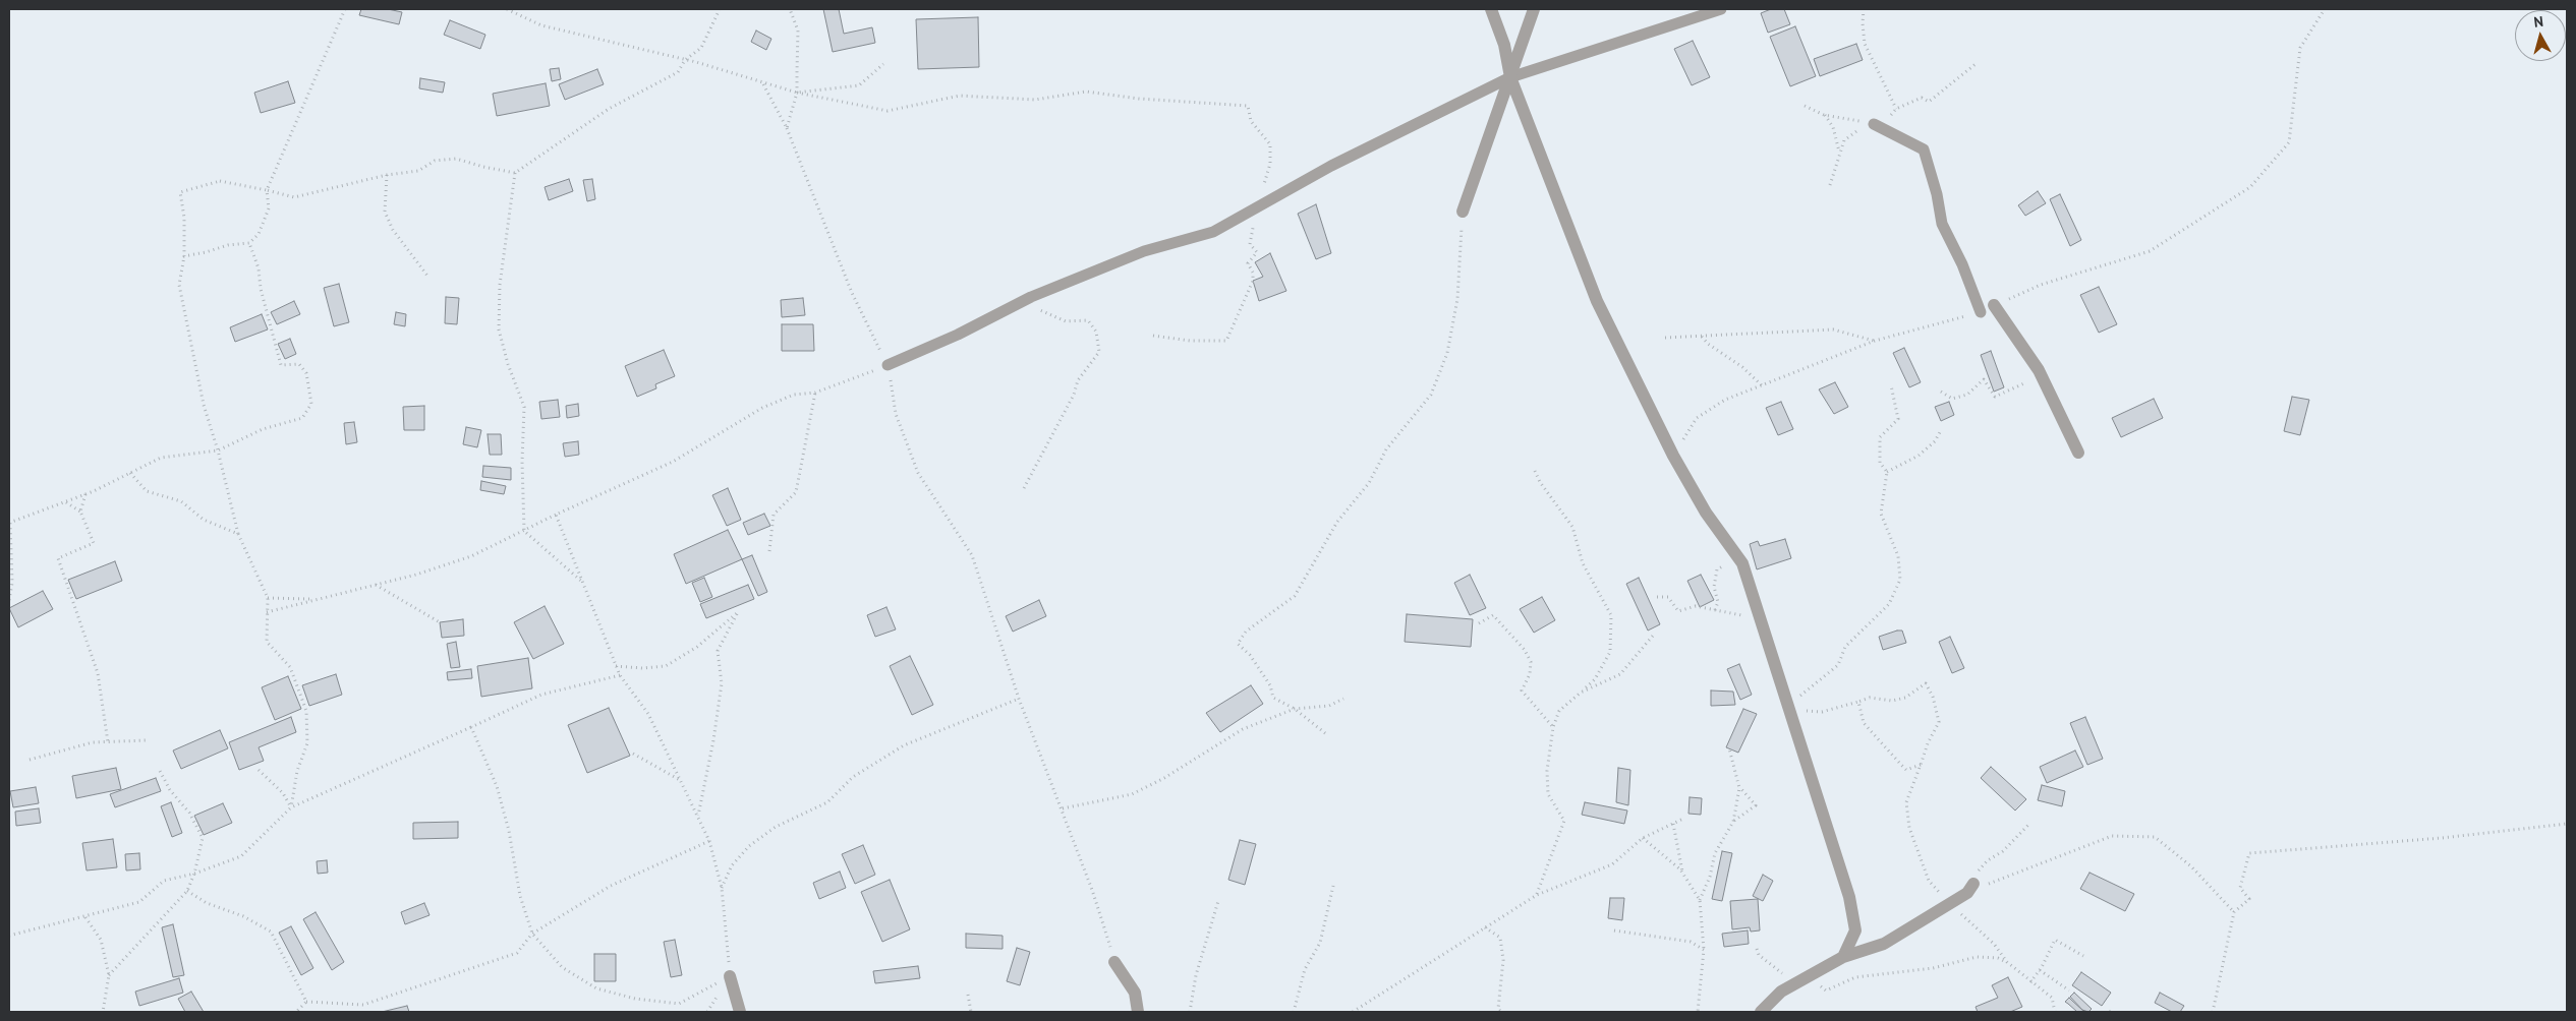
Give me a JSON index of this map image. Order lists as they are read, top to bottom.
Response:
{
  "north": "top"
}
